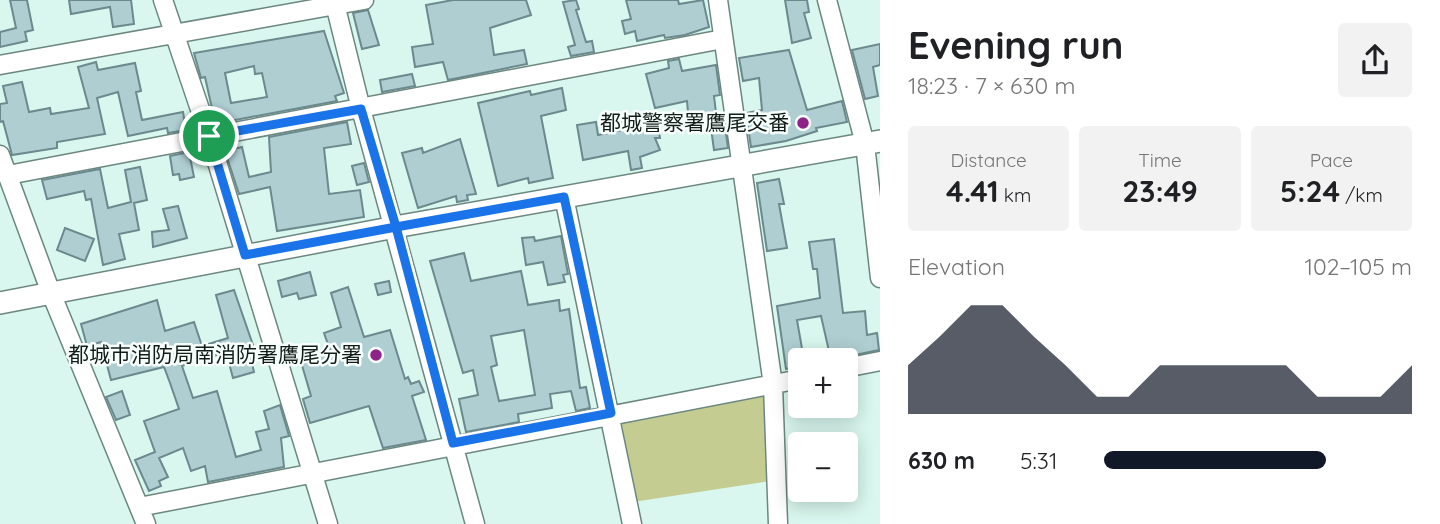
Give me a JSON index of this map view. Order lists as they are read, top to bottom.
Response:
{
  "places": ["都城警察署鷹尾交番", "都城市消防局南消防署鷹尾分署"],
  "page": {
    "heading": ["Evening run", "18:23 · 7 × 630 m"],
    "stats": [
      ["Distance", "4.41 km"],
      ["Time", "23:49"],
      ["Pace", "5:24 /km"]
    ],
    "chart": ["Elevation", "102–105 m"],
    "map_buttons": ["+", "−"],
    "list": [
      {
        "name": "630 m",
        "note": "5:31"
      }
    ]
  }
}
